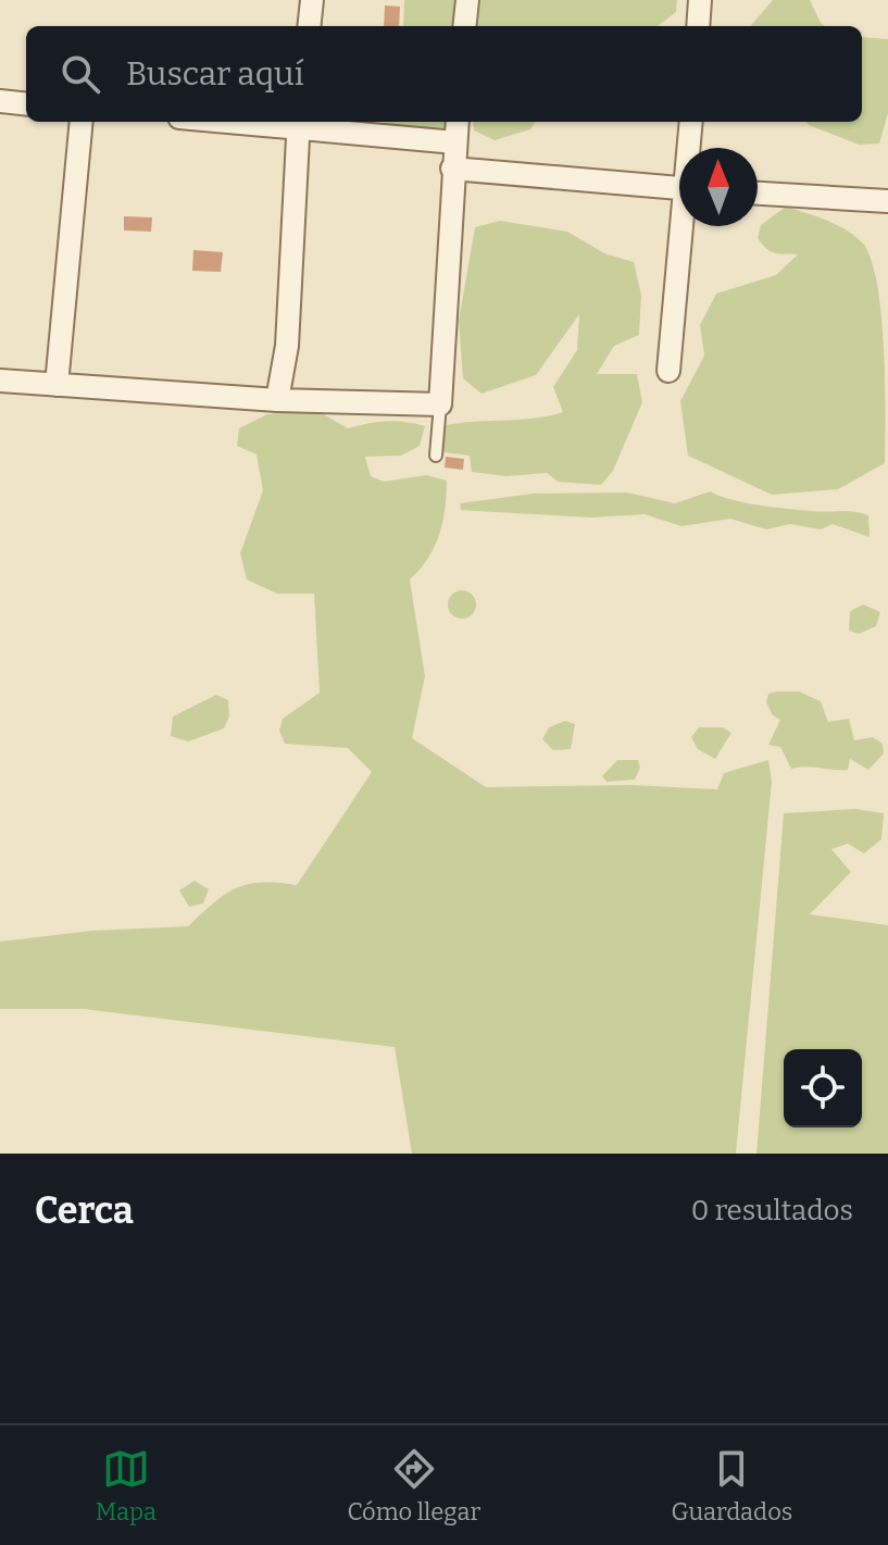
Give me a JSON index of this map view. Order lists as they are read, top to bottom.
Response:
{
  "north": "top",
  "page": {
    "search": "Buscar aquí",
    "heading": ["Cerca", "0 resultados"],
    "nav": ["Mapa", "Cómo llegar", "Guardados"]
  }
}
